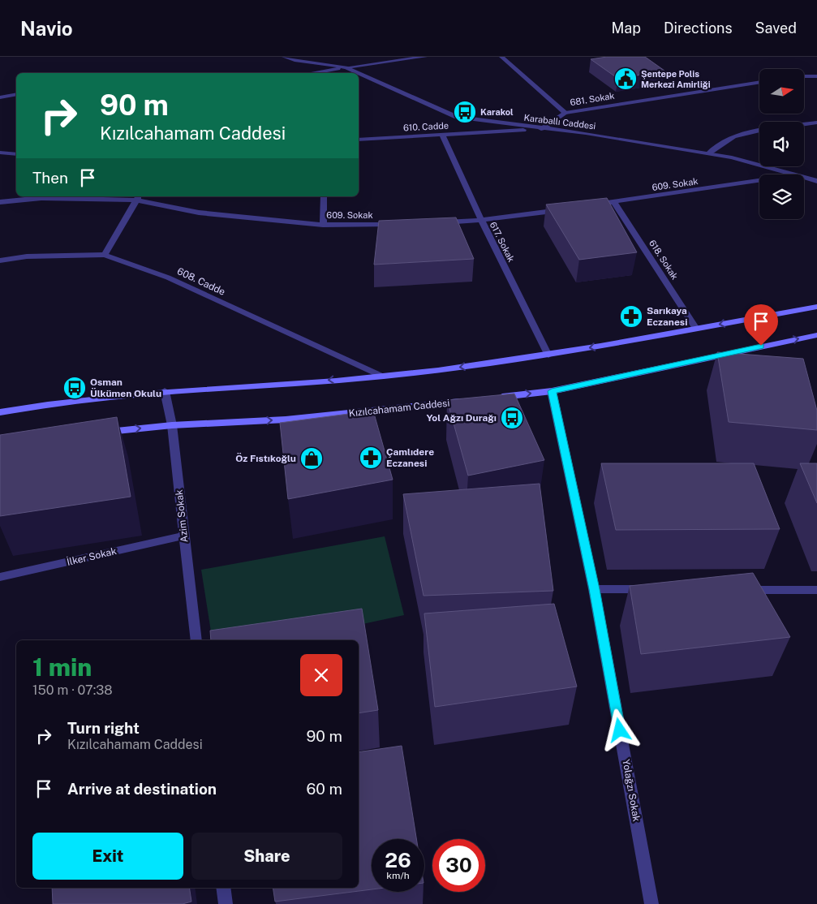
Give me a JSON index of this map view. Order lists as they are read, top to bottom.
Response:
{
  "streets": {
    "main road": ["Kızılcahamam Caddesi"],
    "street": [
      "681. Sokak",
      "Karaballı Caddesi",
      "610. Cadde",
      "609. Sokak",
      "617. Sokak",
      "618. Sokak",
      "608. Cadde",
      "Azim Sokak",
      "İlker Sokak",
      "Yolağzı Sokak"
    ]
  },
  "crossings": [
    ["Karaballı Caddesi", "610. Cadde"],
    ["610. Cadde", "617. Sokak"],
    ["609. Sokak", "618. Sokak"],
    ["Kızılcahamam Caddesi", "Azim Sokak"],
    ["Azim Sokak", "İlker Sokak"]
  ],
  "places": {
    "public building": ["Şentepe Polis Merkezi Amirliği"],
    "bus stop": ["Karakol", "Osman Ülkümen Okulu", "Yol Ağzı Durağı"],
    "pharmacy": ["Sarıkaya Eczanesi", "Çamlıdere Eczanesi"],
    "shop": ["Öz Fıstıkoğlu"]
  },
  "north": "right",
  "page": {
    "header": "Navio",
    "nav": ["Map", "Directions", "Saved"],
    "turn": ["90 m", "Kızılcahamam Caddesi"],
    "then": "Then",
    "heading": ["1 min", "150 m · 07:38"],
    "list": [
      {
        "name": "Turn right",
        "note": "Kızılcahamam Caddesi",
        "value": "90 m"
      },
      {
        "name": "Arrive at destination",
        "value": "60 m"
      }
    ],
    "buttons": ["Exit", "Share"],
    "speed": "26 km/h",
    "limit": "30"
  }
}
